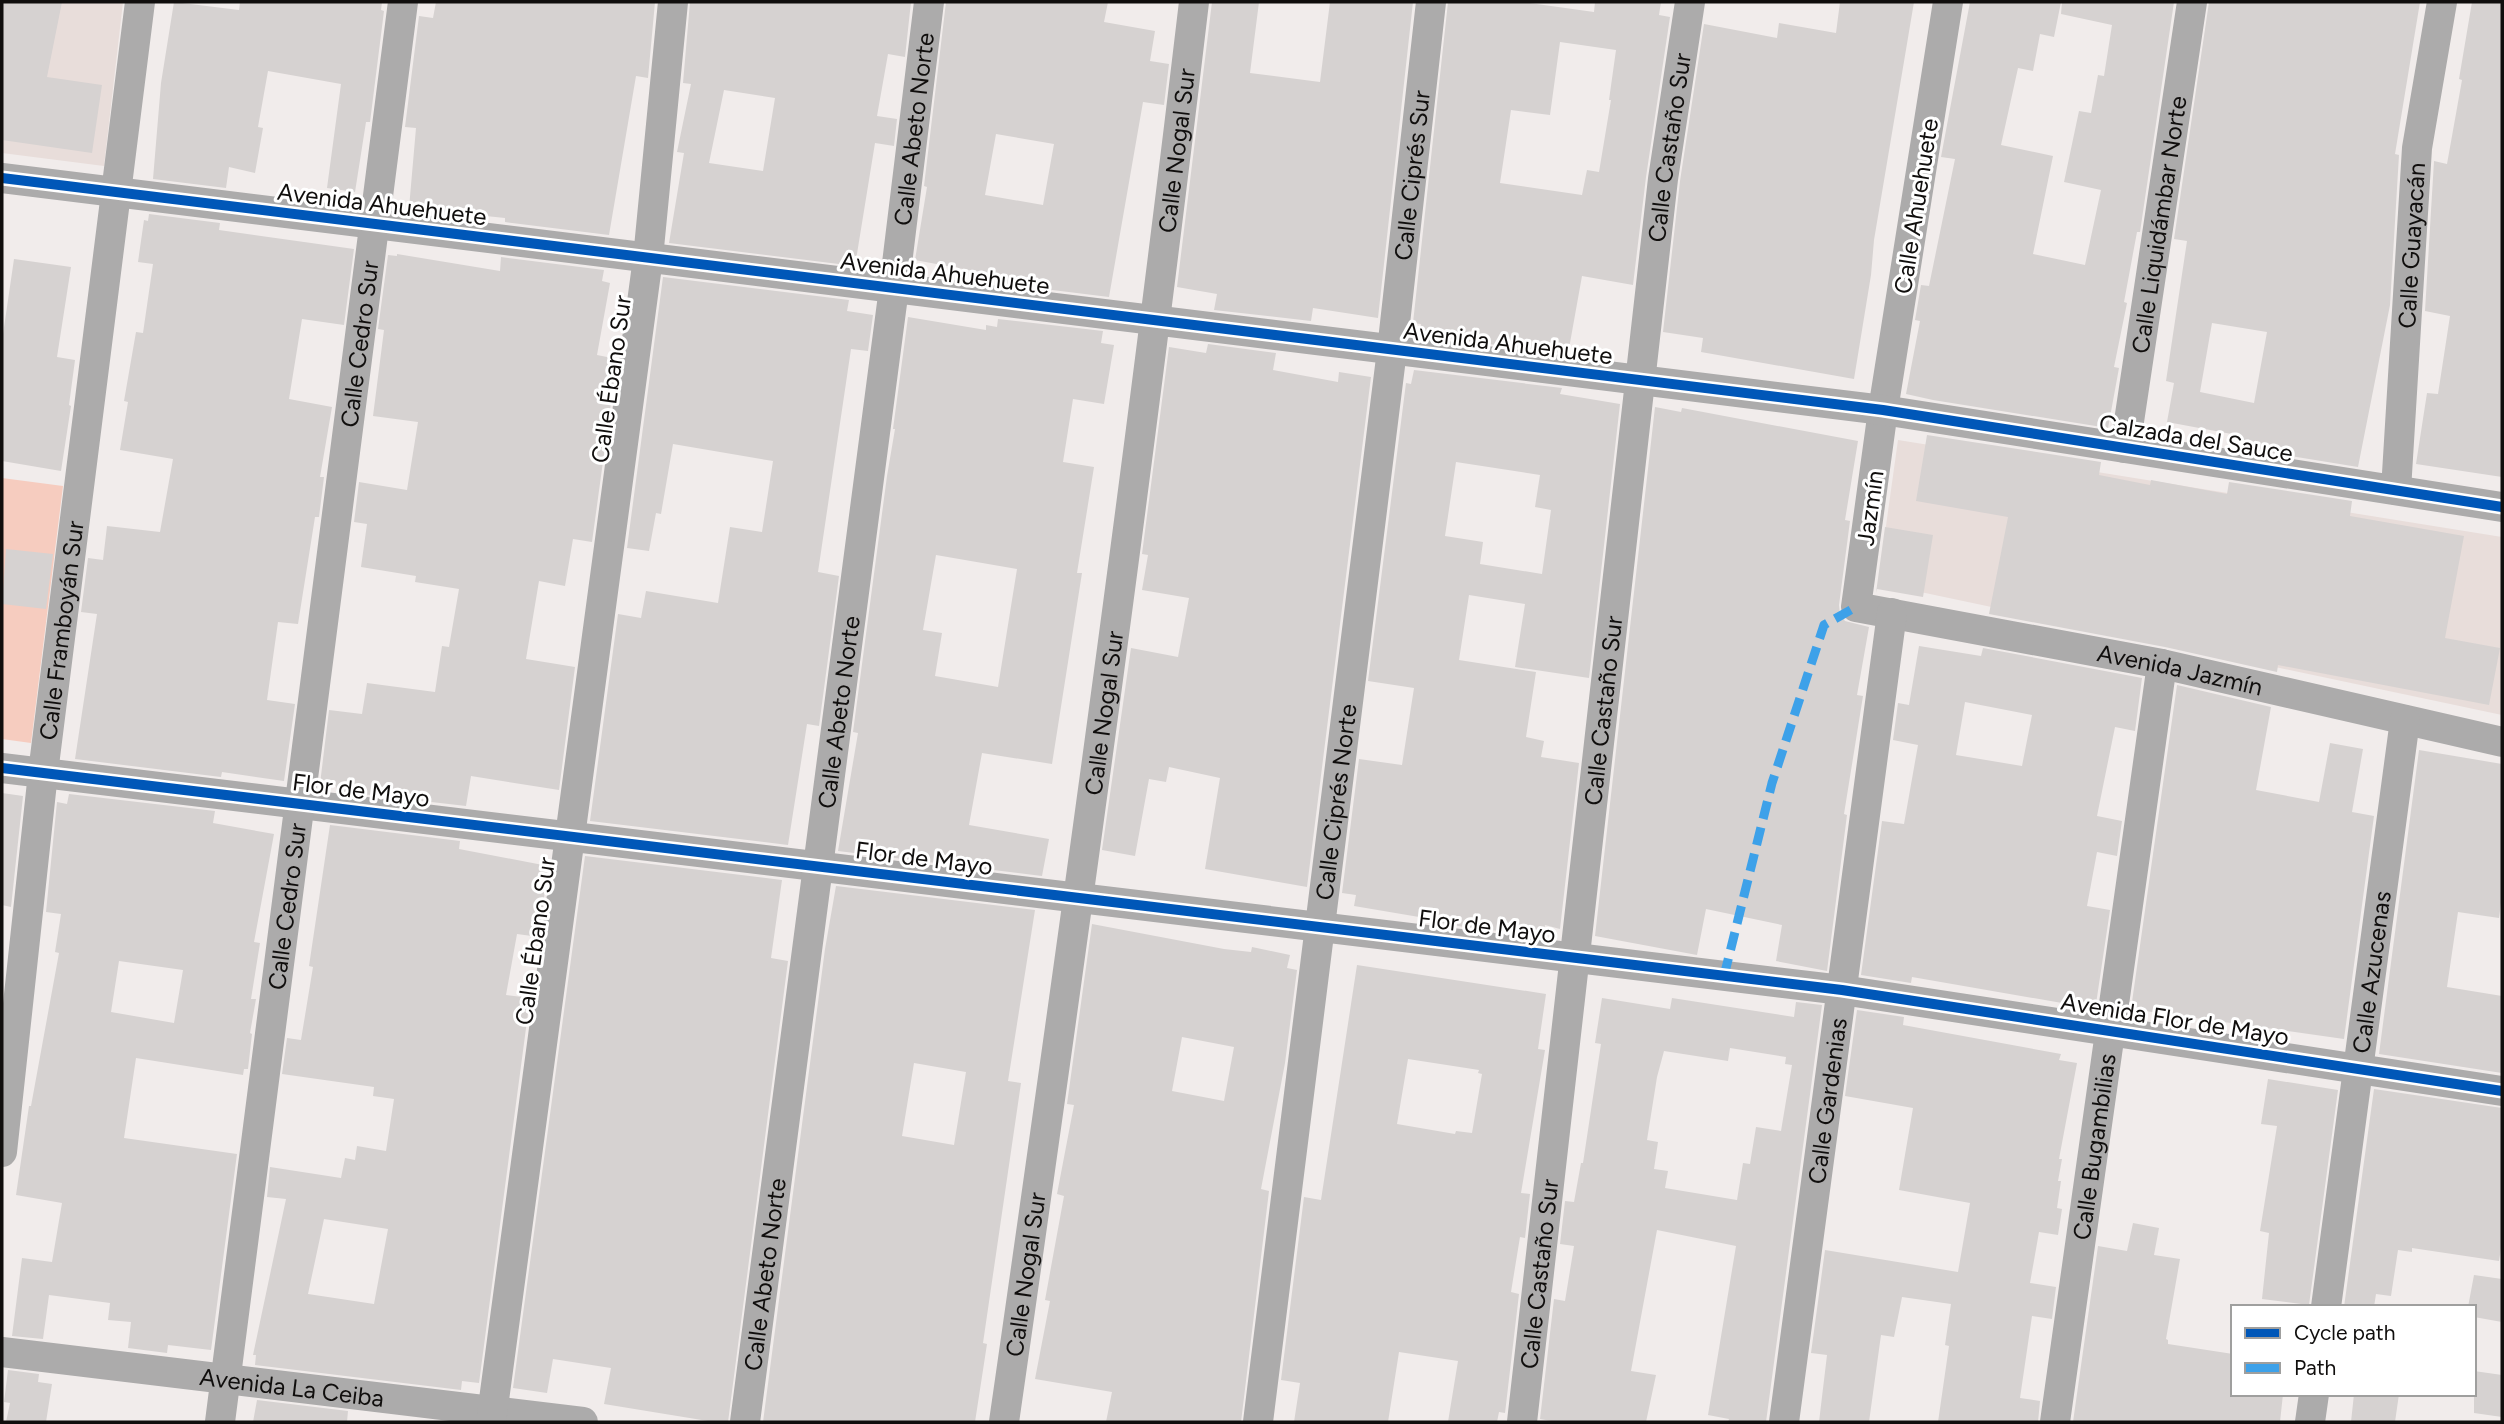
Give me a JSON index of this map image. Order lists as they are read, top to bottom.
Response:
{
  "streets": {
    "street": [
      "Calle Abeto Norte",
      "Calle Castaño Sur",
      "Calle Nogal Sur",
      "Calle Ciprés Sur",
      "Avenida Ahuehuete",
      "Calle Ahuehuete",
      "Calle Liquidámbar Norte",
      "Calle Guayacán",
      "Calle Cedro Sur",
      "Calle Ébano Sur",
      "Calzada del Sauce",
      "Jazmín",
      "Calle Framboyán Sur",
      "Avenida Jazmín",
      "Flor de Mayo",
      "Calle Ciprés Norte",
      "Calle Azucenas",
      "Avenida Flor de Mayo",
      "Calle Gardenias",
      "Calle Bugambilias",
      "Avenida La Ceiba"
    ]
  },
  "crossings": [
    ["Calle Abeto Norte", "Avenida Ahuehuete"],
    ["Calle Abeto Norte", "Flor de Mayo"],
    ["Calle Castaño Sur", "Avenida Ahuehuete"],
    ["Calle Castaño Sur", "Flor de Mayo"],
    ["Calle Nogal Sur", "Avenida Ahuehuete"],
    ["Calle Nogal Sur", "Flor de Mayo"],
    ["Calle Ciprés Sur", "Avenida Ahuehuete"],
    ["Calle Ciprés Sur", "Calle Ciprés Norte"],
    ["Avenida Ahuehuete", "Calle Ahuehuete"],
    ["Avenida Ahuehuete", "Calle Cedro Sur"],
    ["Avenida Ahuehuete", "Calle Ébano Sur"],
    ["Avenida Ahuehuete", "Calzada del Sauce"],
    ["Avenida Ahuehuete", "Jazmín"],
    ["Avenida Ahuehuete", "Calle Framboyán Sur"],
    ["Avenida Ahuehuete", "Calle Ciprés Norte"],
    ["Calle Ahuehuete", "Calzada del Sauce"],
    ["Calle Ahuehuete", "Jazmín"],
    ["Calle Liquidámbar Norte", "Calzada del Sauce"],
    ["Calle Guayacán", "Calzada del Sauce"],
    ["Calle Cedro Sur", "Flor de Mayo"],
    ["Calle Cedro Sur", "Avenida La Ceiba"],
    ["Calle Ébano Sur", "Flor de Mayo"],
    ["Calle Ébano Sur", "Avenida La Ceiba"],
    ["Calzada del Sauce", "Jazmín"],
    ["Jazmín", "Avenida Jazmín"],
    ["Calle Framboyán Sur", "Flor de Mayo"],
    ["Avenida Jazmín", "Calle Azucenas"],
    ["Avenida Jazmín", "Calle Gardenias"],
    ["Avenida Jazmín", "Calle Bugambilias"],
    ["Flor de Mayo", "Calle Ciprés Norte"],
    ["Flor de Mayo", "Avenida Flor de Mayo"],
    ["Flor de Mayo", "Calle Gardenias"],
    ["Calle Azucenas", "Avenida Flor de Mayo"],
    ["Avenida Flor de Mayo", "Calle Gardenias"],
    ["Avenida Flor de Mayo", "Calle Bugambilias"]
  ],
  "legend": ["Cycle path", "Path"]
}
